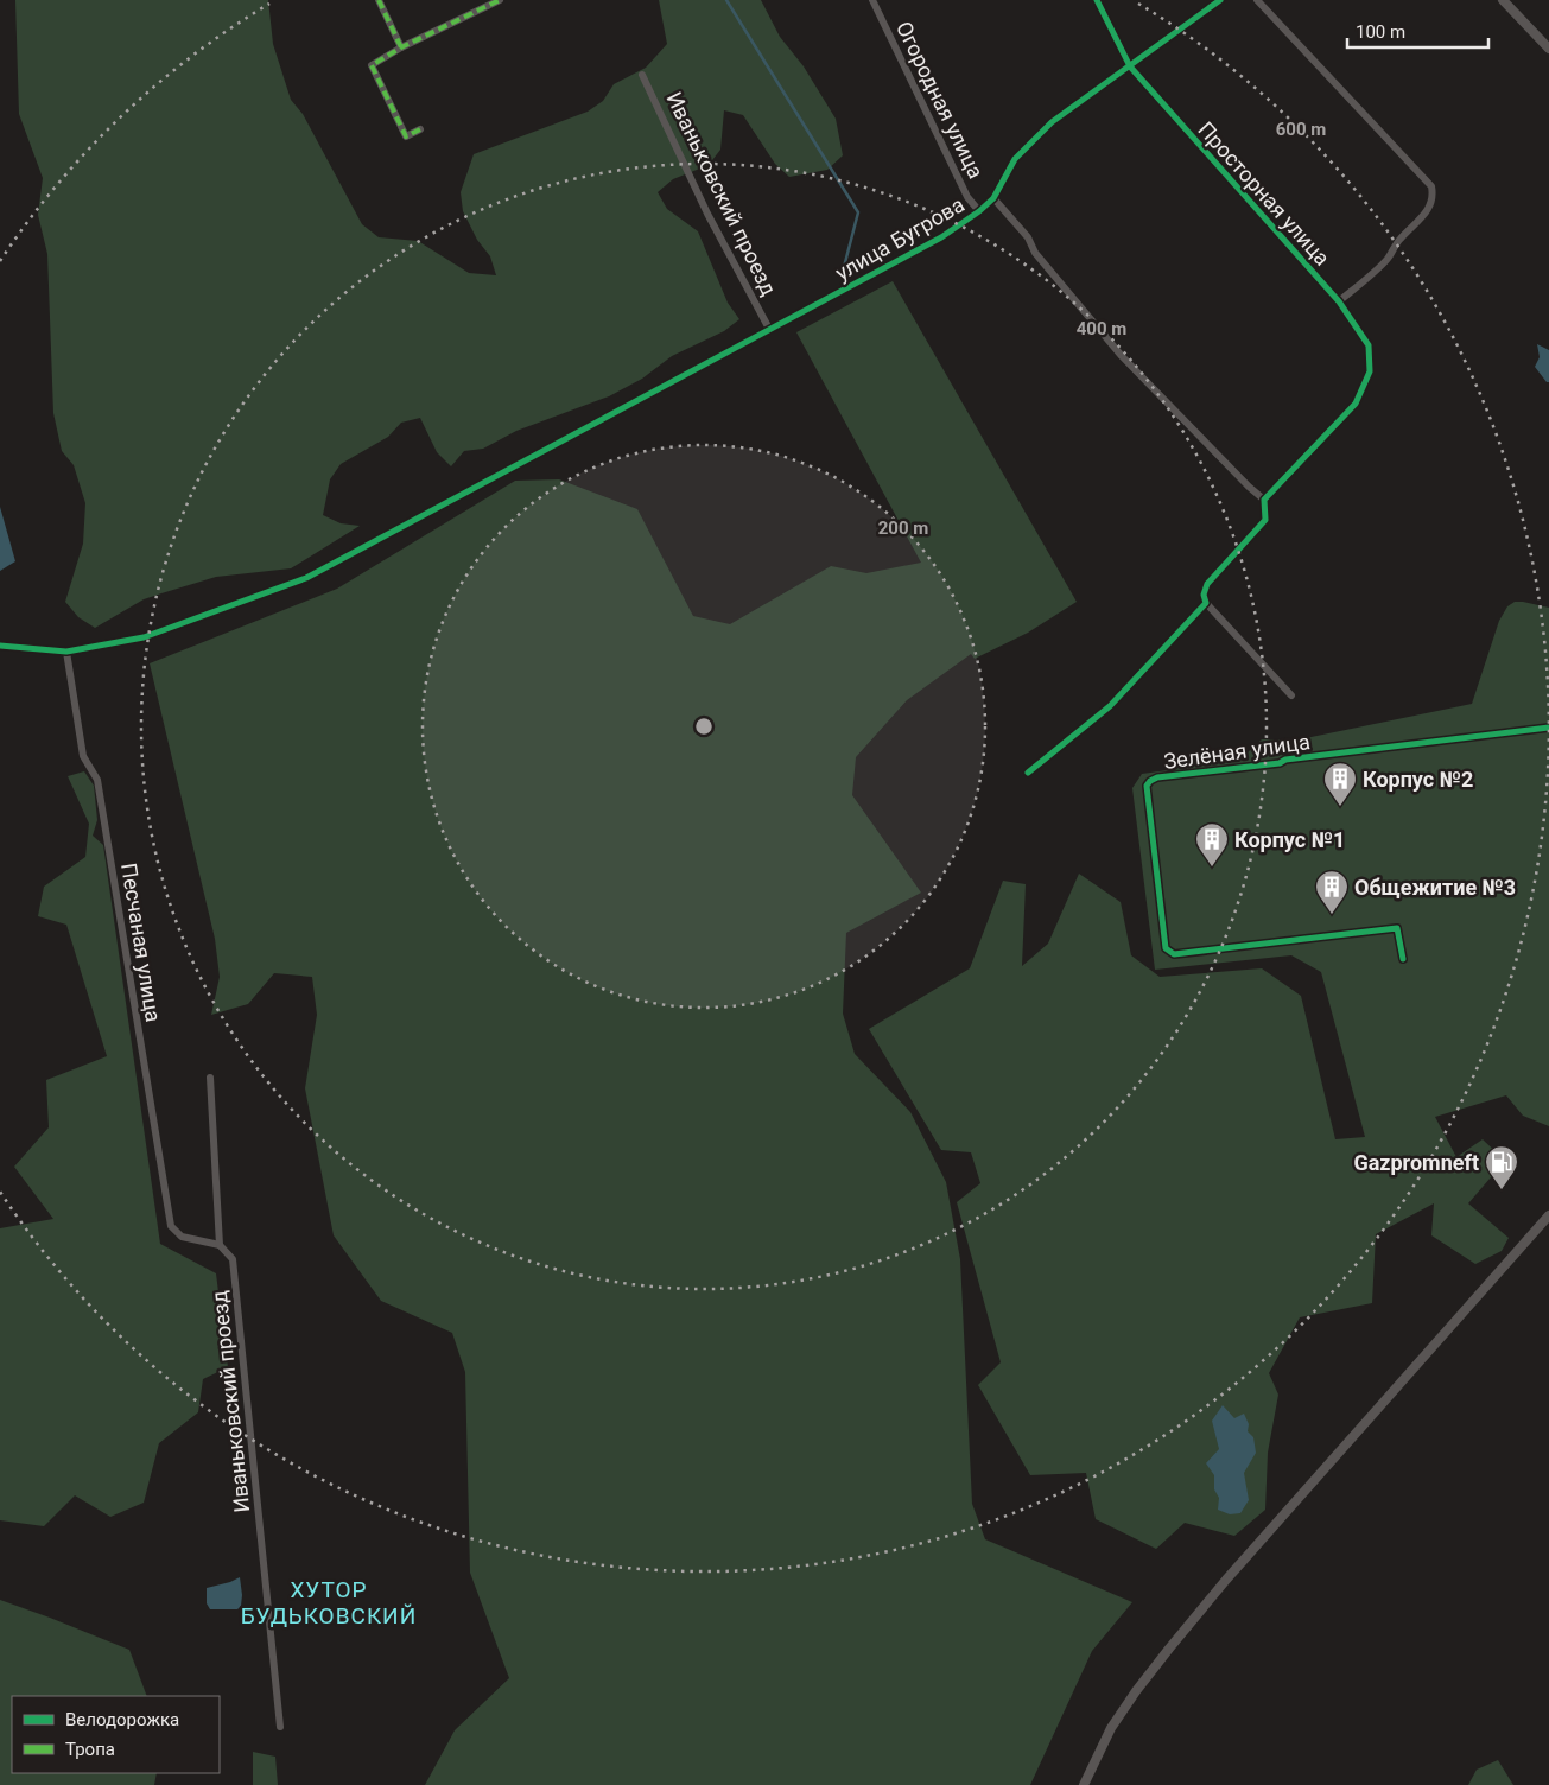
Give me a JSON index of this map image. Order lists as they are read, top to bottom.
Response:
{
  "streets": {
    "street": [
      "Огородная улица",
      "Иваньковский проезд",
      "Просторная улица",
      "улица Бугрова",
      "Зелёная улица",
      "Песчаная улица"
    ]
  },
  "crossings": [
    ["Огородная улица", "Просторная улица"],
    ["Огородная улица", "улица Бугрова"],
    ["Иваньковский проезд", "улица Бугрова"],
    ["Иваньковский проезд", "Песчаная улица"],
    ["Просторная улица", "улица Бугрова"],
    ["улица Бугрова", "Песчаная улица"]
  ],
  "districts": ["ХУТОР БУДЬКОВСКИЙ"],
  "places": {
    "building": ["Корпус №2", "Корпус №1", "Общежитие №3"],
    "fuel station": ["Gazpromneft"]
  },
  "legend": ["Велодорожка", "Тропа"],
  "scale_bar": "100 m",
  "rings": ["600 m", "400 m", "200 m"]
}
